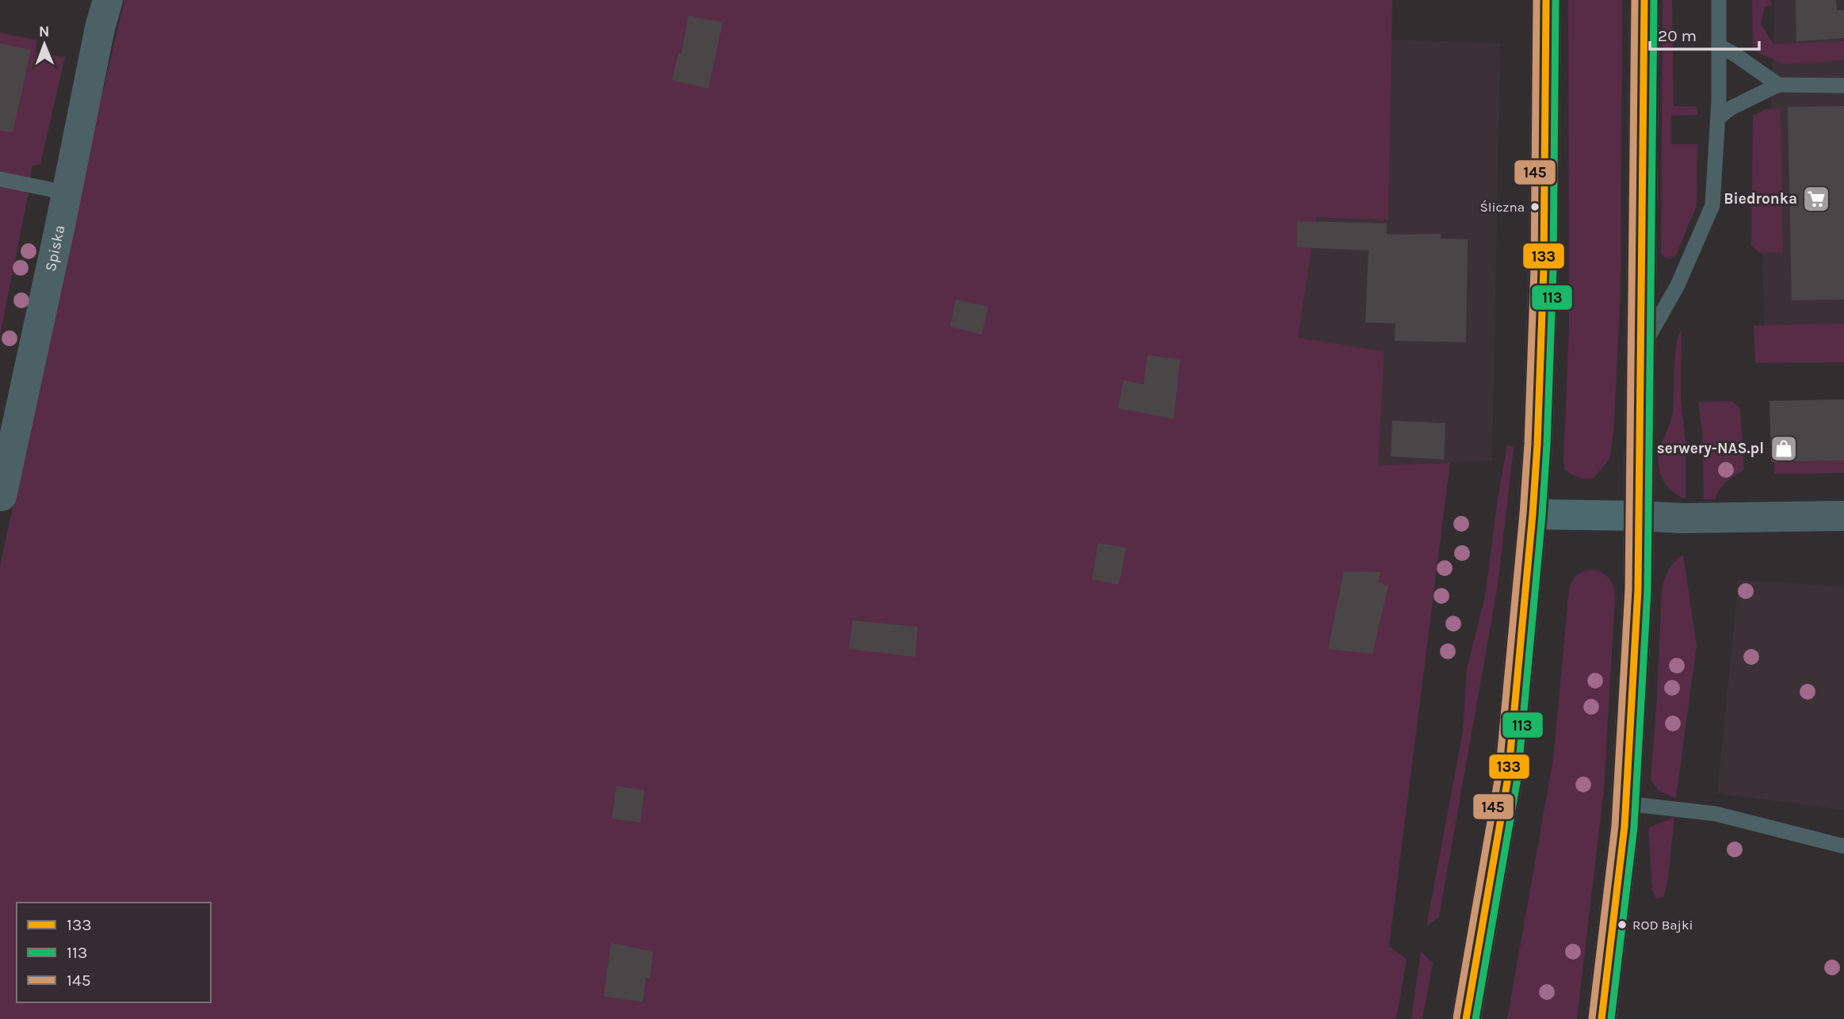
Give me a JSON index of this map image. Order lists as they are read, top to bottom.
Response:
{
  "streets": {
    "street": ["Spiska"]
  },
  "places": {
    "supermarket": ["Biedronka"],
    "other": ["Śliczna", "ROD Bajki"],
    "shop": ["serwery-NAS.pl"]
  },
  "lines": ["transit line 133", "transit line 113", "transit line 145"],
  "legend": ["133", "113", "145"],
  "scale_bar": "20 m",
  "north": "top"
}
